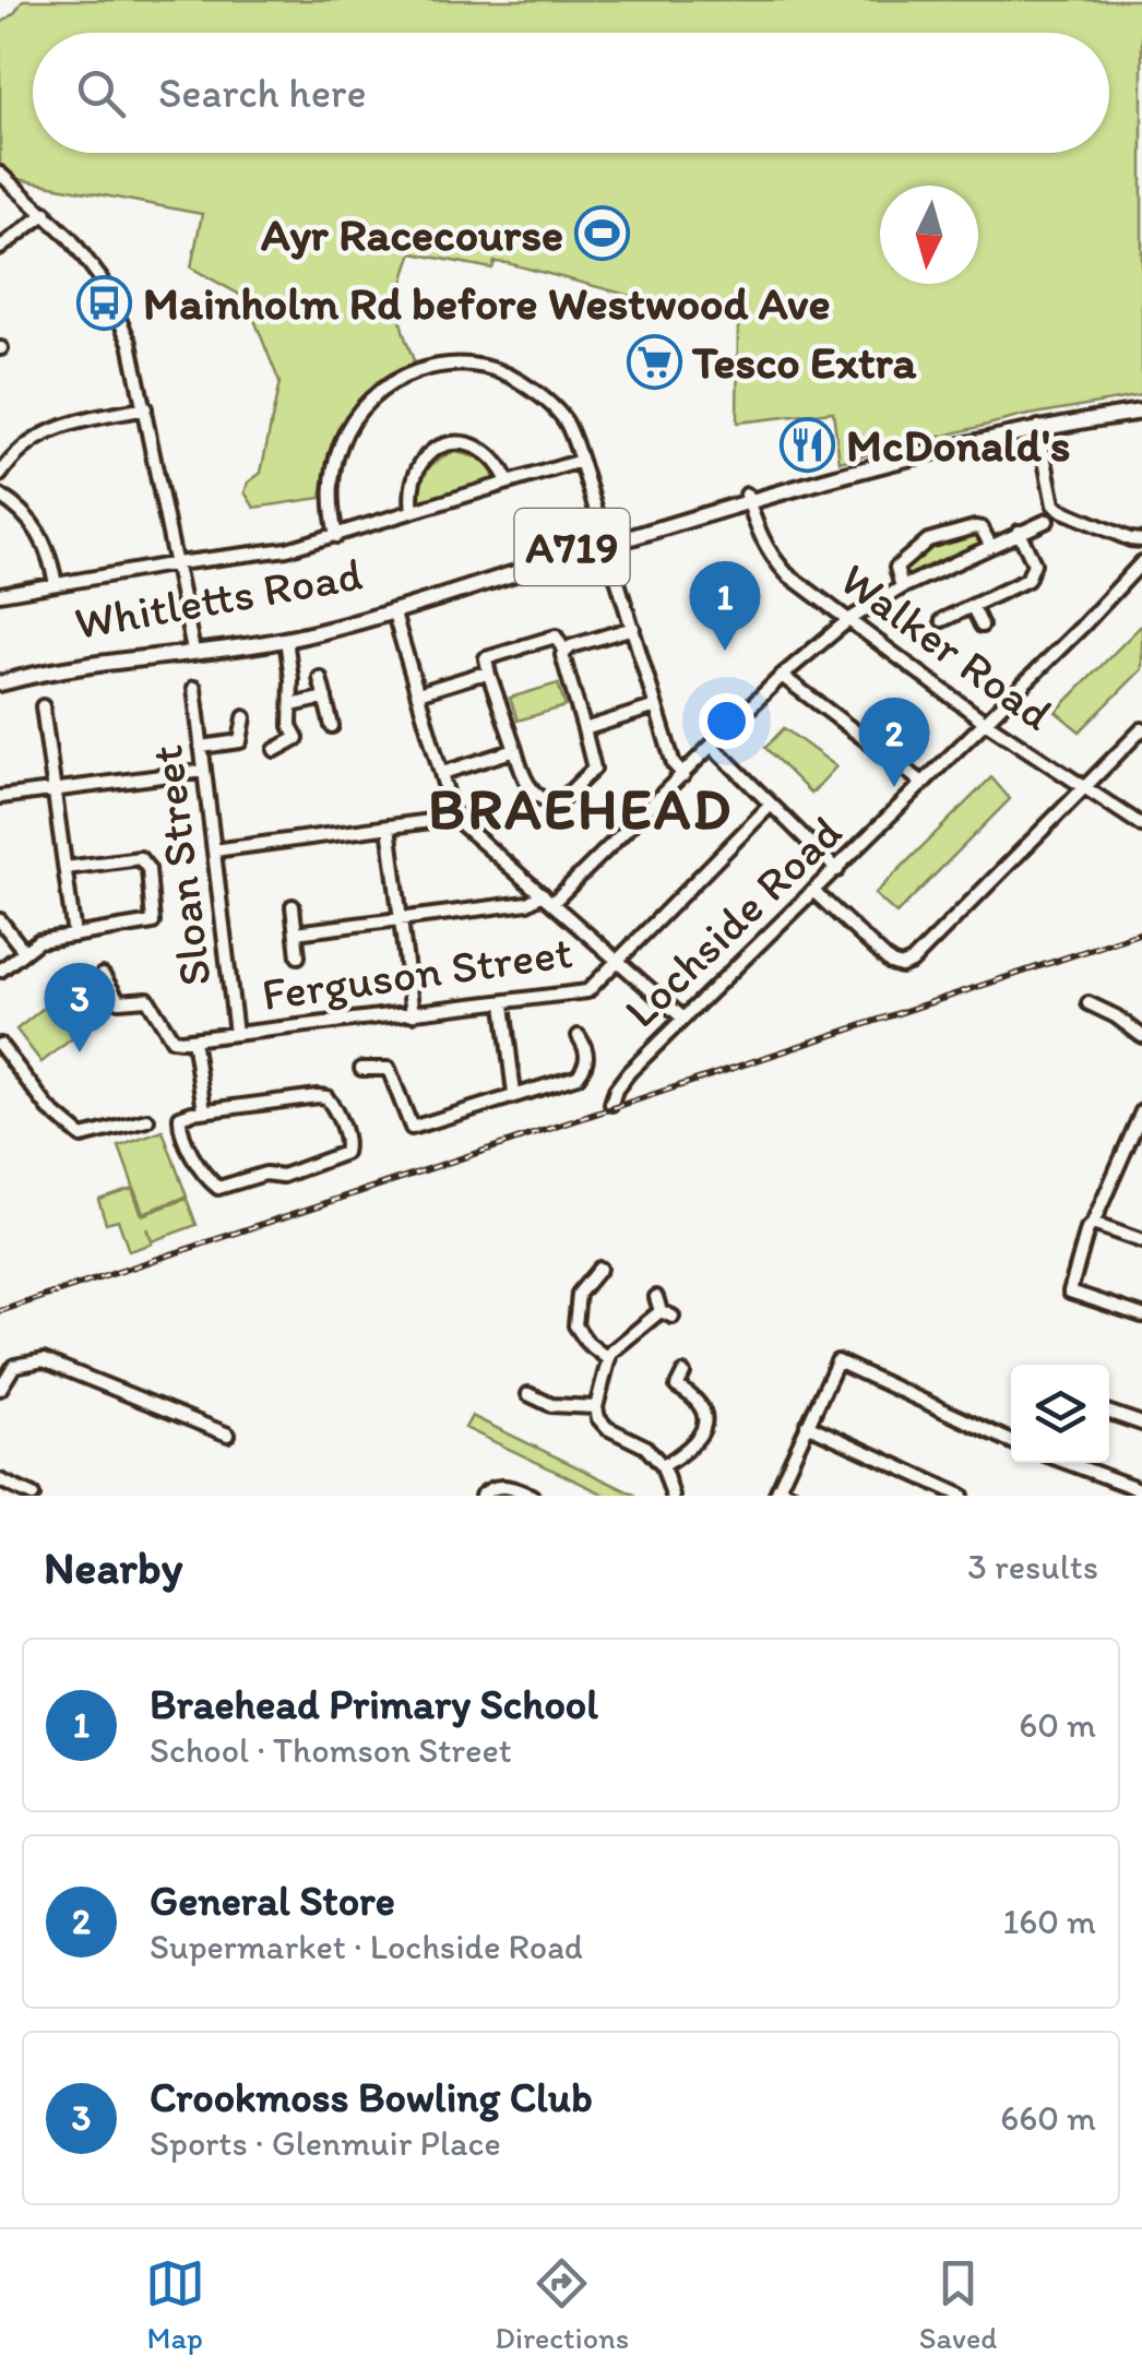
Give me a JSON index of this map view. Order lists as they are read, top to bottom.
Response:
{
  "streets": {
    "main road": ["A719", "Whitletts Road"],
    "street": [
      "Walker Road",
      "Sloan Street",
      "Lochside Road",
      "Ferguson Street"
    ]
  },
  "crossings": [
    ["Whitletts Road", "Walker Road"],
    ["Walker Road", "Lochside Road"],
    ["Sloan Street", "Ferguson Street"]
  ],
  "districts": ["BRAEHEAD"],
  "places": {
    "sports": ["Ayr Racecourse"],
    "bus stop": ["Mainholm Rd before Westwood Ave"],
    "supermarket": ["Tesco Extra"],
    "restaurant": ["McDonald's"]
  },
  "north": "bottom",
  "page": {
    "search": "Search here",
    "pins": ["1", "2", "3"],
    "heading": ["Nearby", "3 results"],
    "list": [
      {
        "mark": "1",
        "name": "Braehead Primary School",
        "note": "School · Thomson Street",
        "value": "60 m"
      },
      {
        "mark": "2",
        "name": "General Store",
        "note": "Supermarket · Lochside Road",
        "value": "160 m"
      },
      {
        "mark": "3",
        "name": "Crookmoss Bowling Club",
        "note": "Sports · Glenmuir Place",
        "value": "660 m"
      }
    ],
    "nav": ["Map", "Directions", "Saved"]
  }
}
